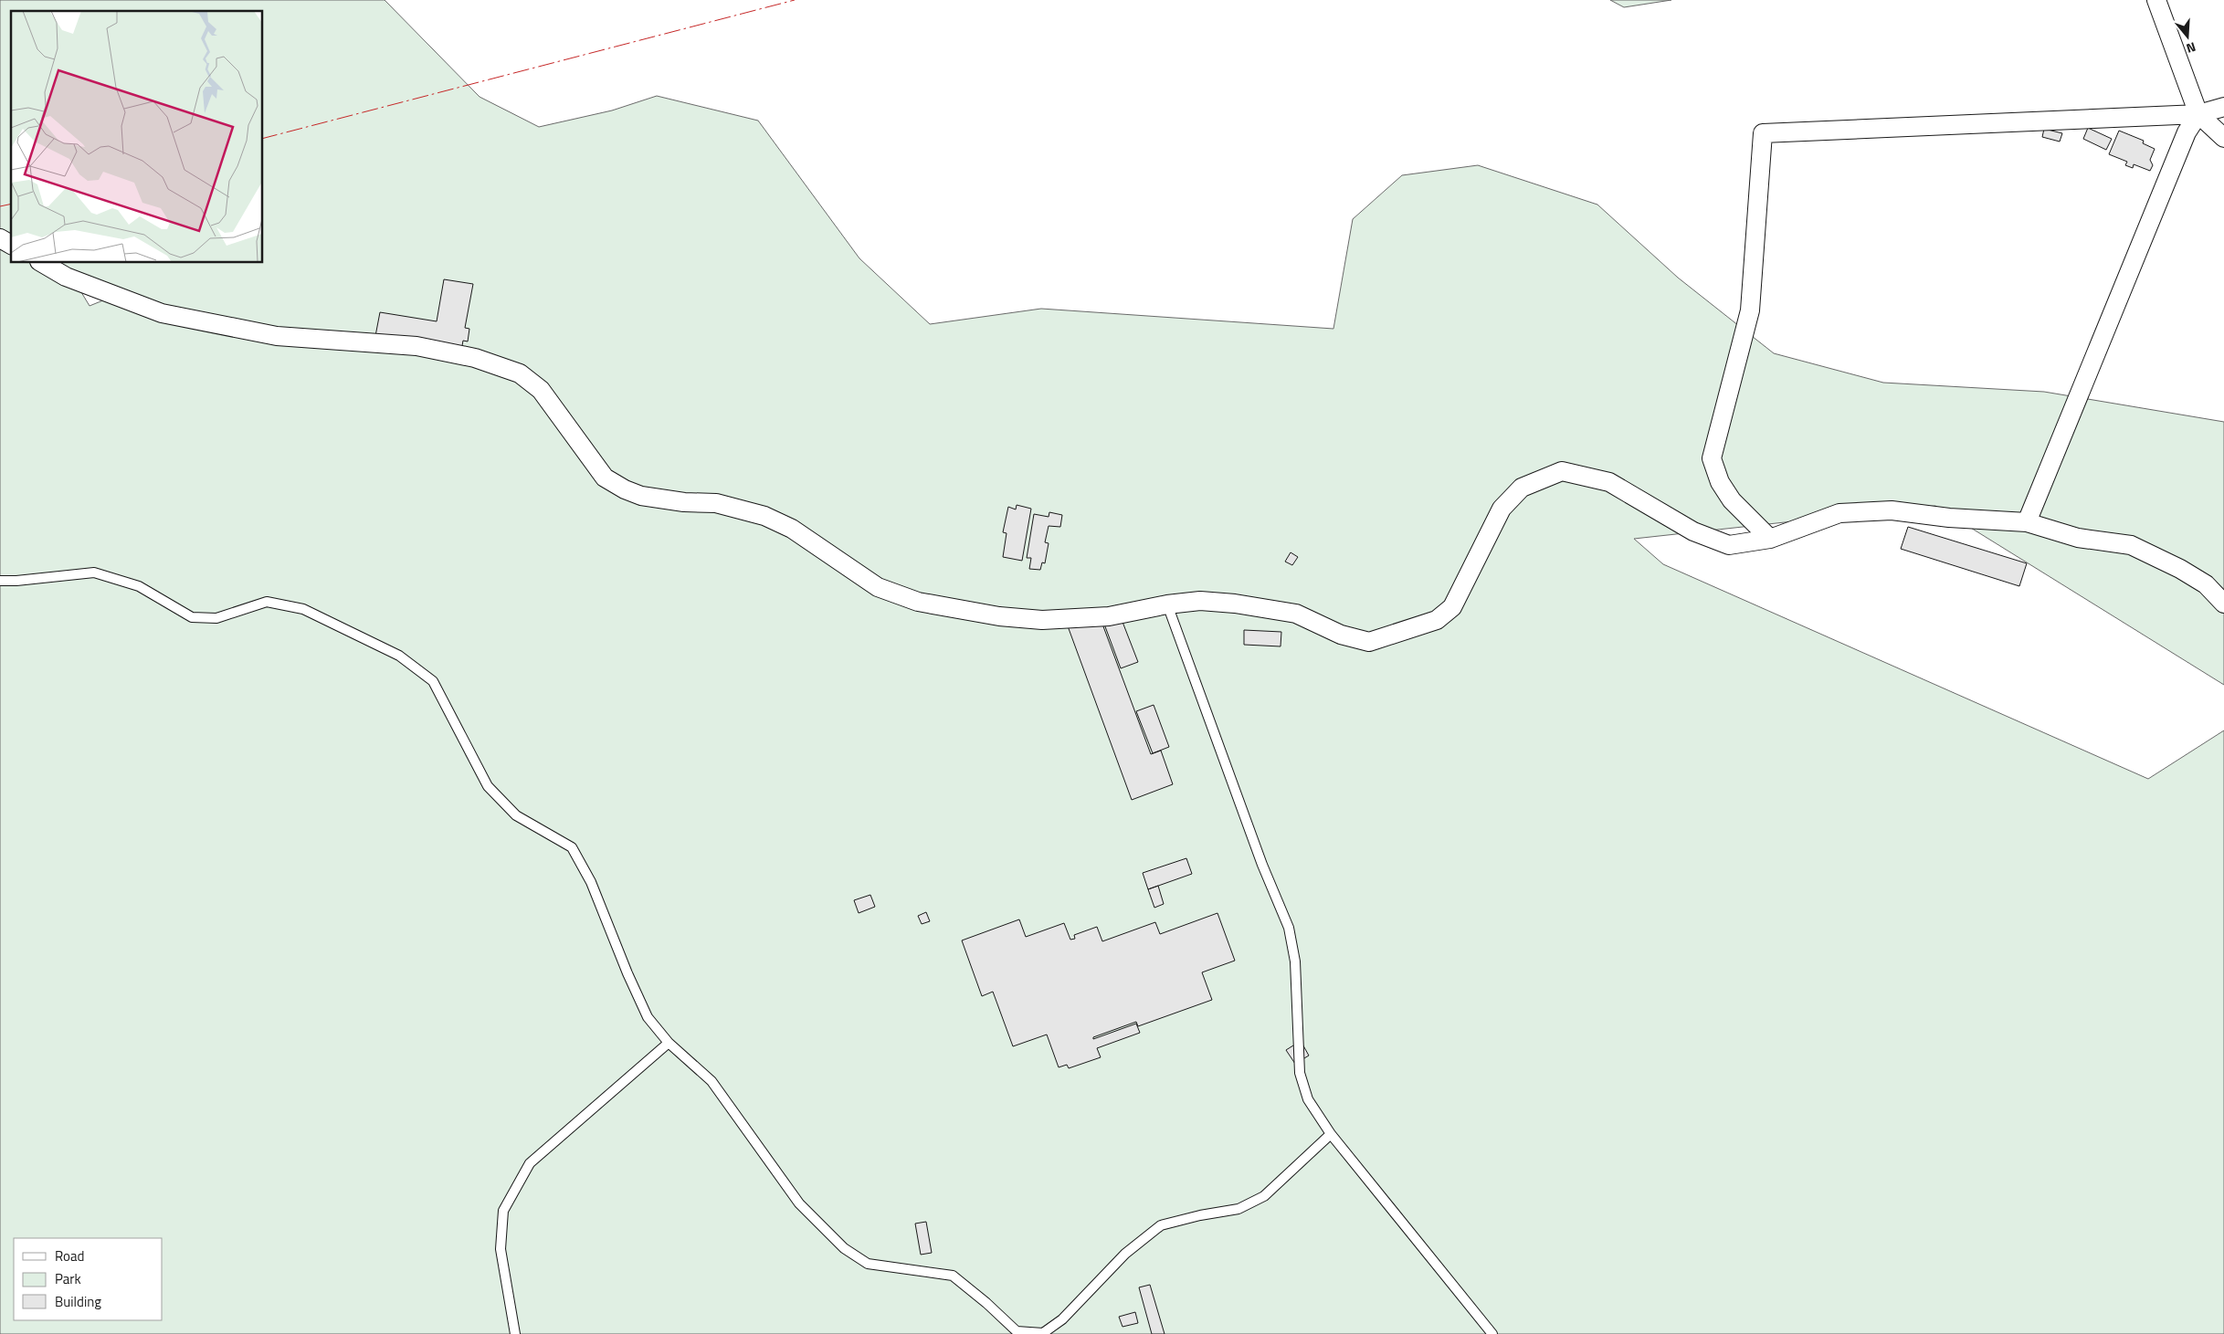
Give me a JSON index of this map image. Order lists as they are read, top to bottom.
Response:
{
  "legend": ["Road", "Park", "Building"],
  "north": "bottom"
}
